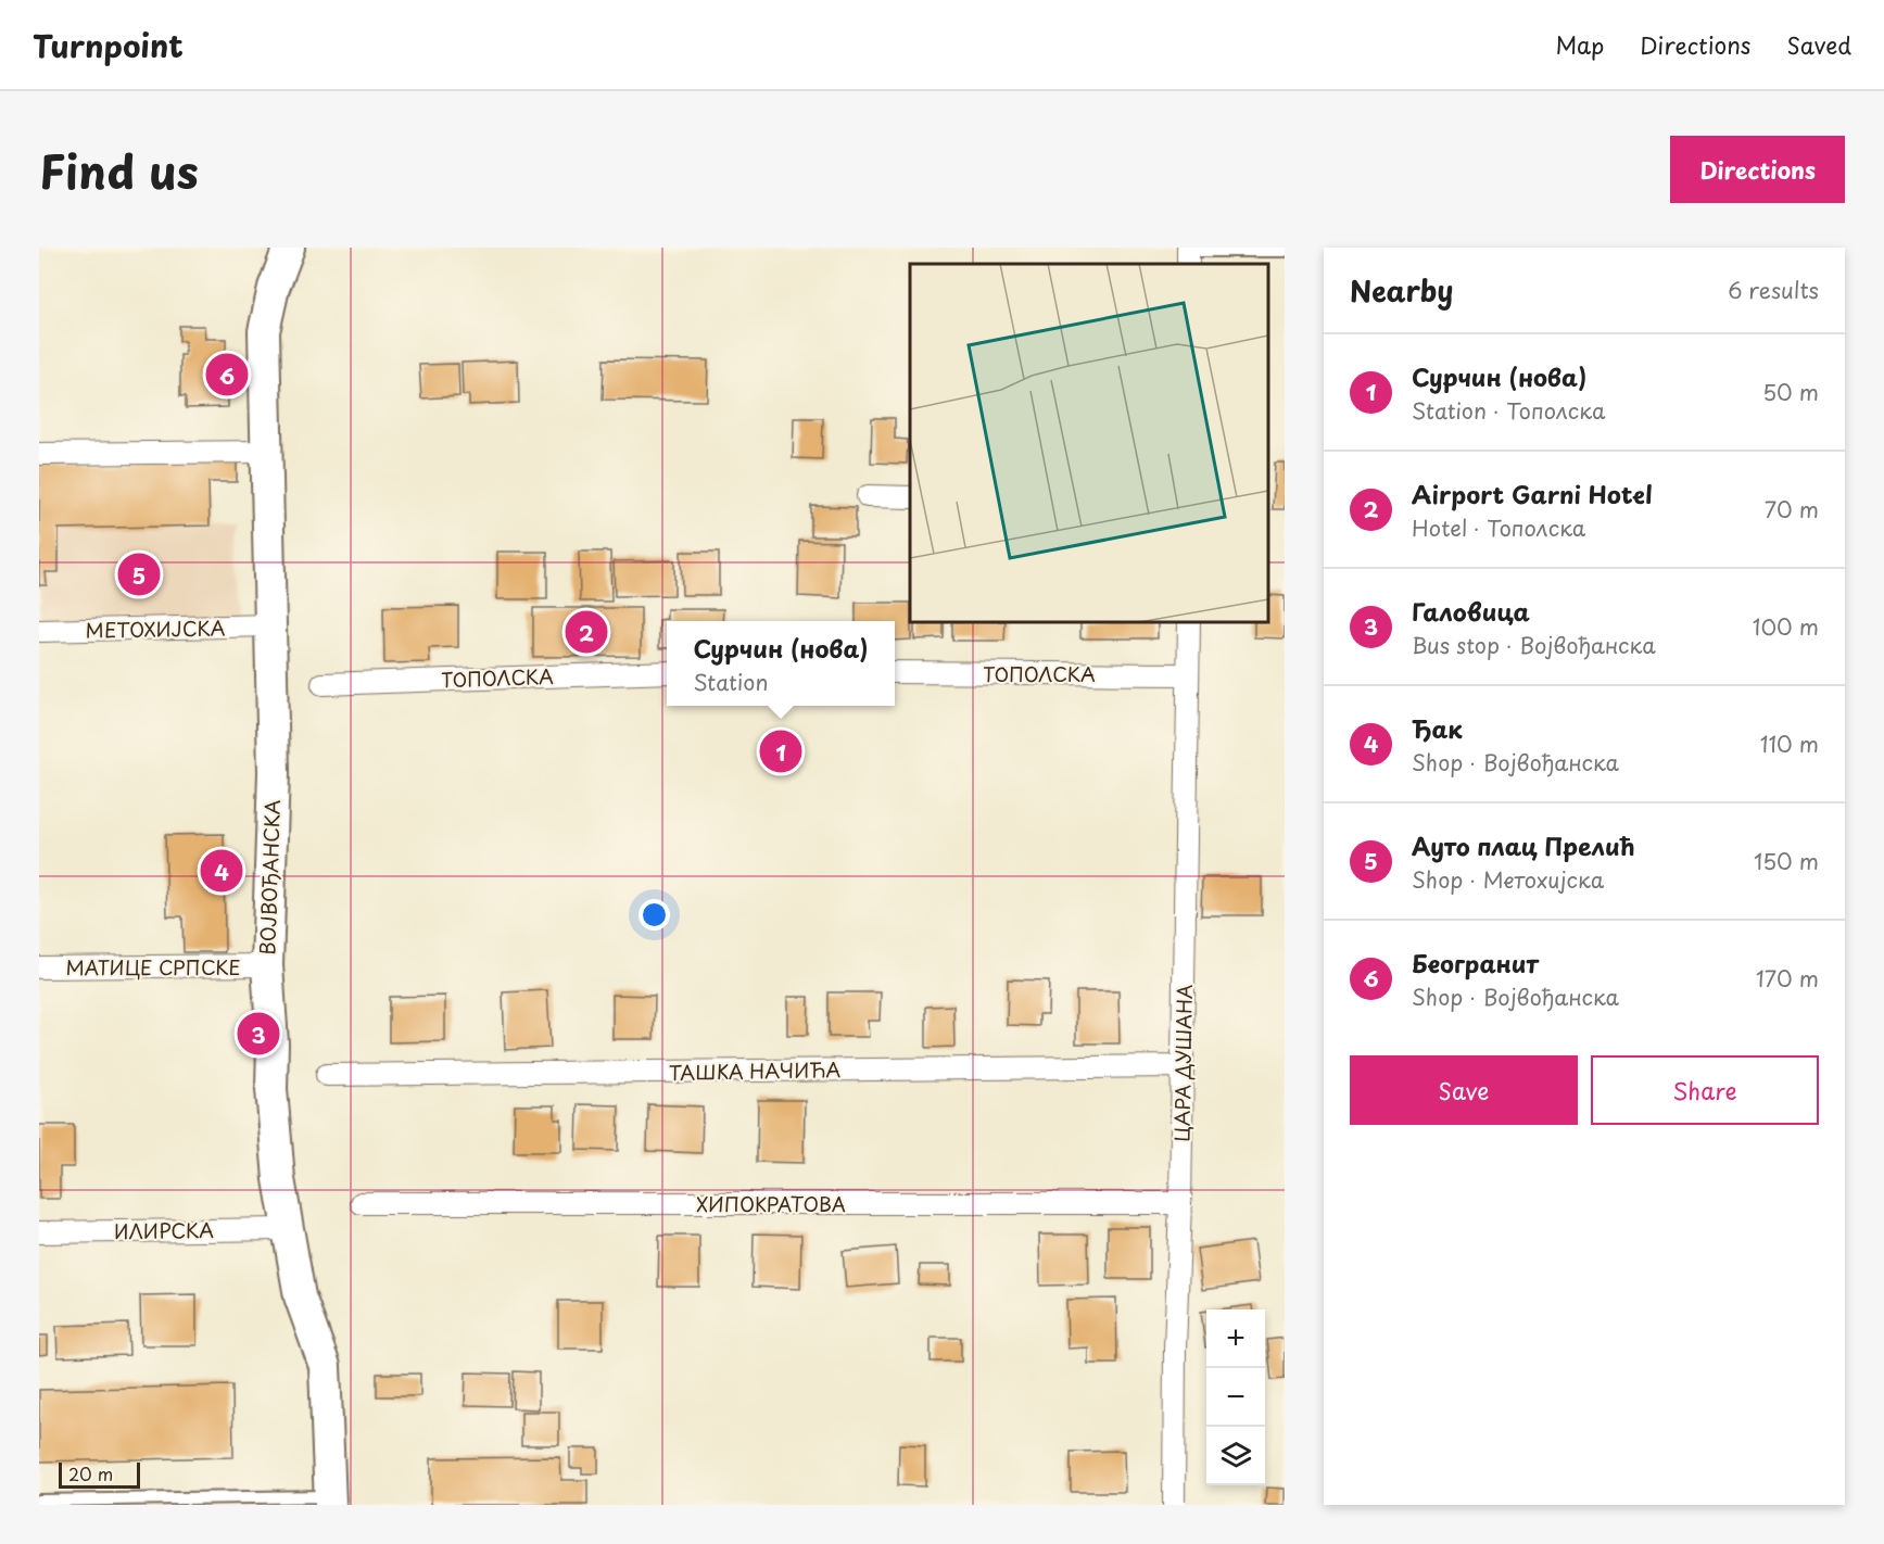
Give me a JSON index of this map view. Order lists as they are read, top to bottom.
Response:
{
  "streets": {
    "main road": ["ВОЈВОЂАНСКА"],
    "street": [
      "МЕТОХИЈСКА",
      "ТОПОЛСКА",
      "МАТИЦЕ СРПСКЕ",
      "ЦАРА ДУШАНА",
      "ТАШКА НАЧИЋА",
      "ХИПОКРАТОВА",
      "ИЛИРСКА"
    ]
  },
  "crossings": [
    ["МЕТОХИЈСКА", "ВОЈВОЂАНСКА"],
    ["ТОПОЛСКА", "ЦАРА ДУШАНА"],
    ["ВОЈВОЂАНСКА", "МАТИЦЕ СРПСКЕ"],
    ["ВОЈВОЂАНСКА", "ИЛИРСКА"],
    ["ЦАРА ДУШАНА", "ТАШКА НАЧИЋА"],
    ["ЦАРА ДУШАНА", "ХИПОКРАТОВА"]
  ],
  "scale_bar": "20 m",
  "page": {
    "header": "Turnpoint",
    "nav": ["Map", "Directions", "Saved"],
    "title": "Find us",
    "buttons": [
      "Directions",
      ["Save", "Share"]
    ],
    "heading": ["Nearby", "6 results"],
    "list": [
      {
        "mark": "1",
        "name": "Сурчин (нова)",
        "note": "Station · Тополска",
        "value": "50 m"
      },
      {
        "mark": "2",
        "name": "Airport Garni Hotel",
        "note": "Hotel · Тополска",
        "value": "70 m"
      },
      {
        "mark": "3",
        "name": "Галовица",
        "note": "Bus stop · Војвођанска",
        "value": "100 m"
      },
      {
        "mark": "4",
        "name": "Ђак",
        "note": "Shop · Војвођанска",
        "value": "110 m"
      },
      {
        "mark": "5",
        "name": "Ауто плац Прелић",
        "note": "Shop · Метохијска",
        "value": "150 m"
      },
      {
        "mark": "6",
        "name": "Београнит",
        "note": "Shop · Војвођанска",
        "value": "170 m"
      }
    ],
    "pins": [
      "6",
      "5",
      "2",
      "1",
      "4",
      "3"
    ],
    "popup": ["Сурчин (нова)", "Station"],
    "map_buttons": ["+", "−"],
    "scale": "20 m"
  }
}
